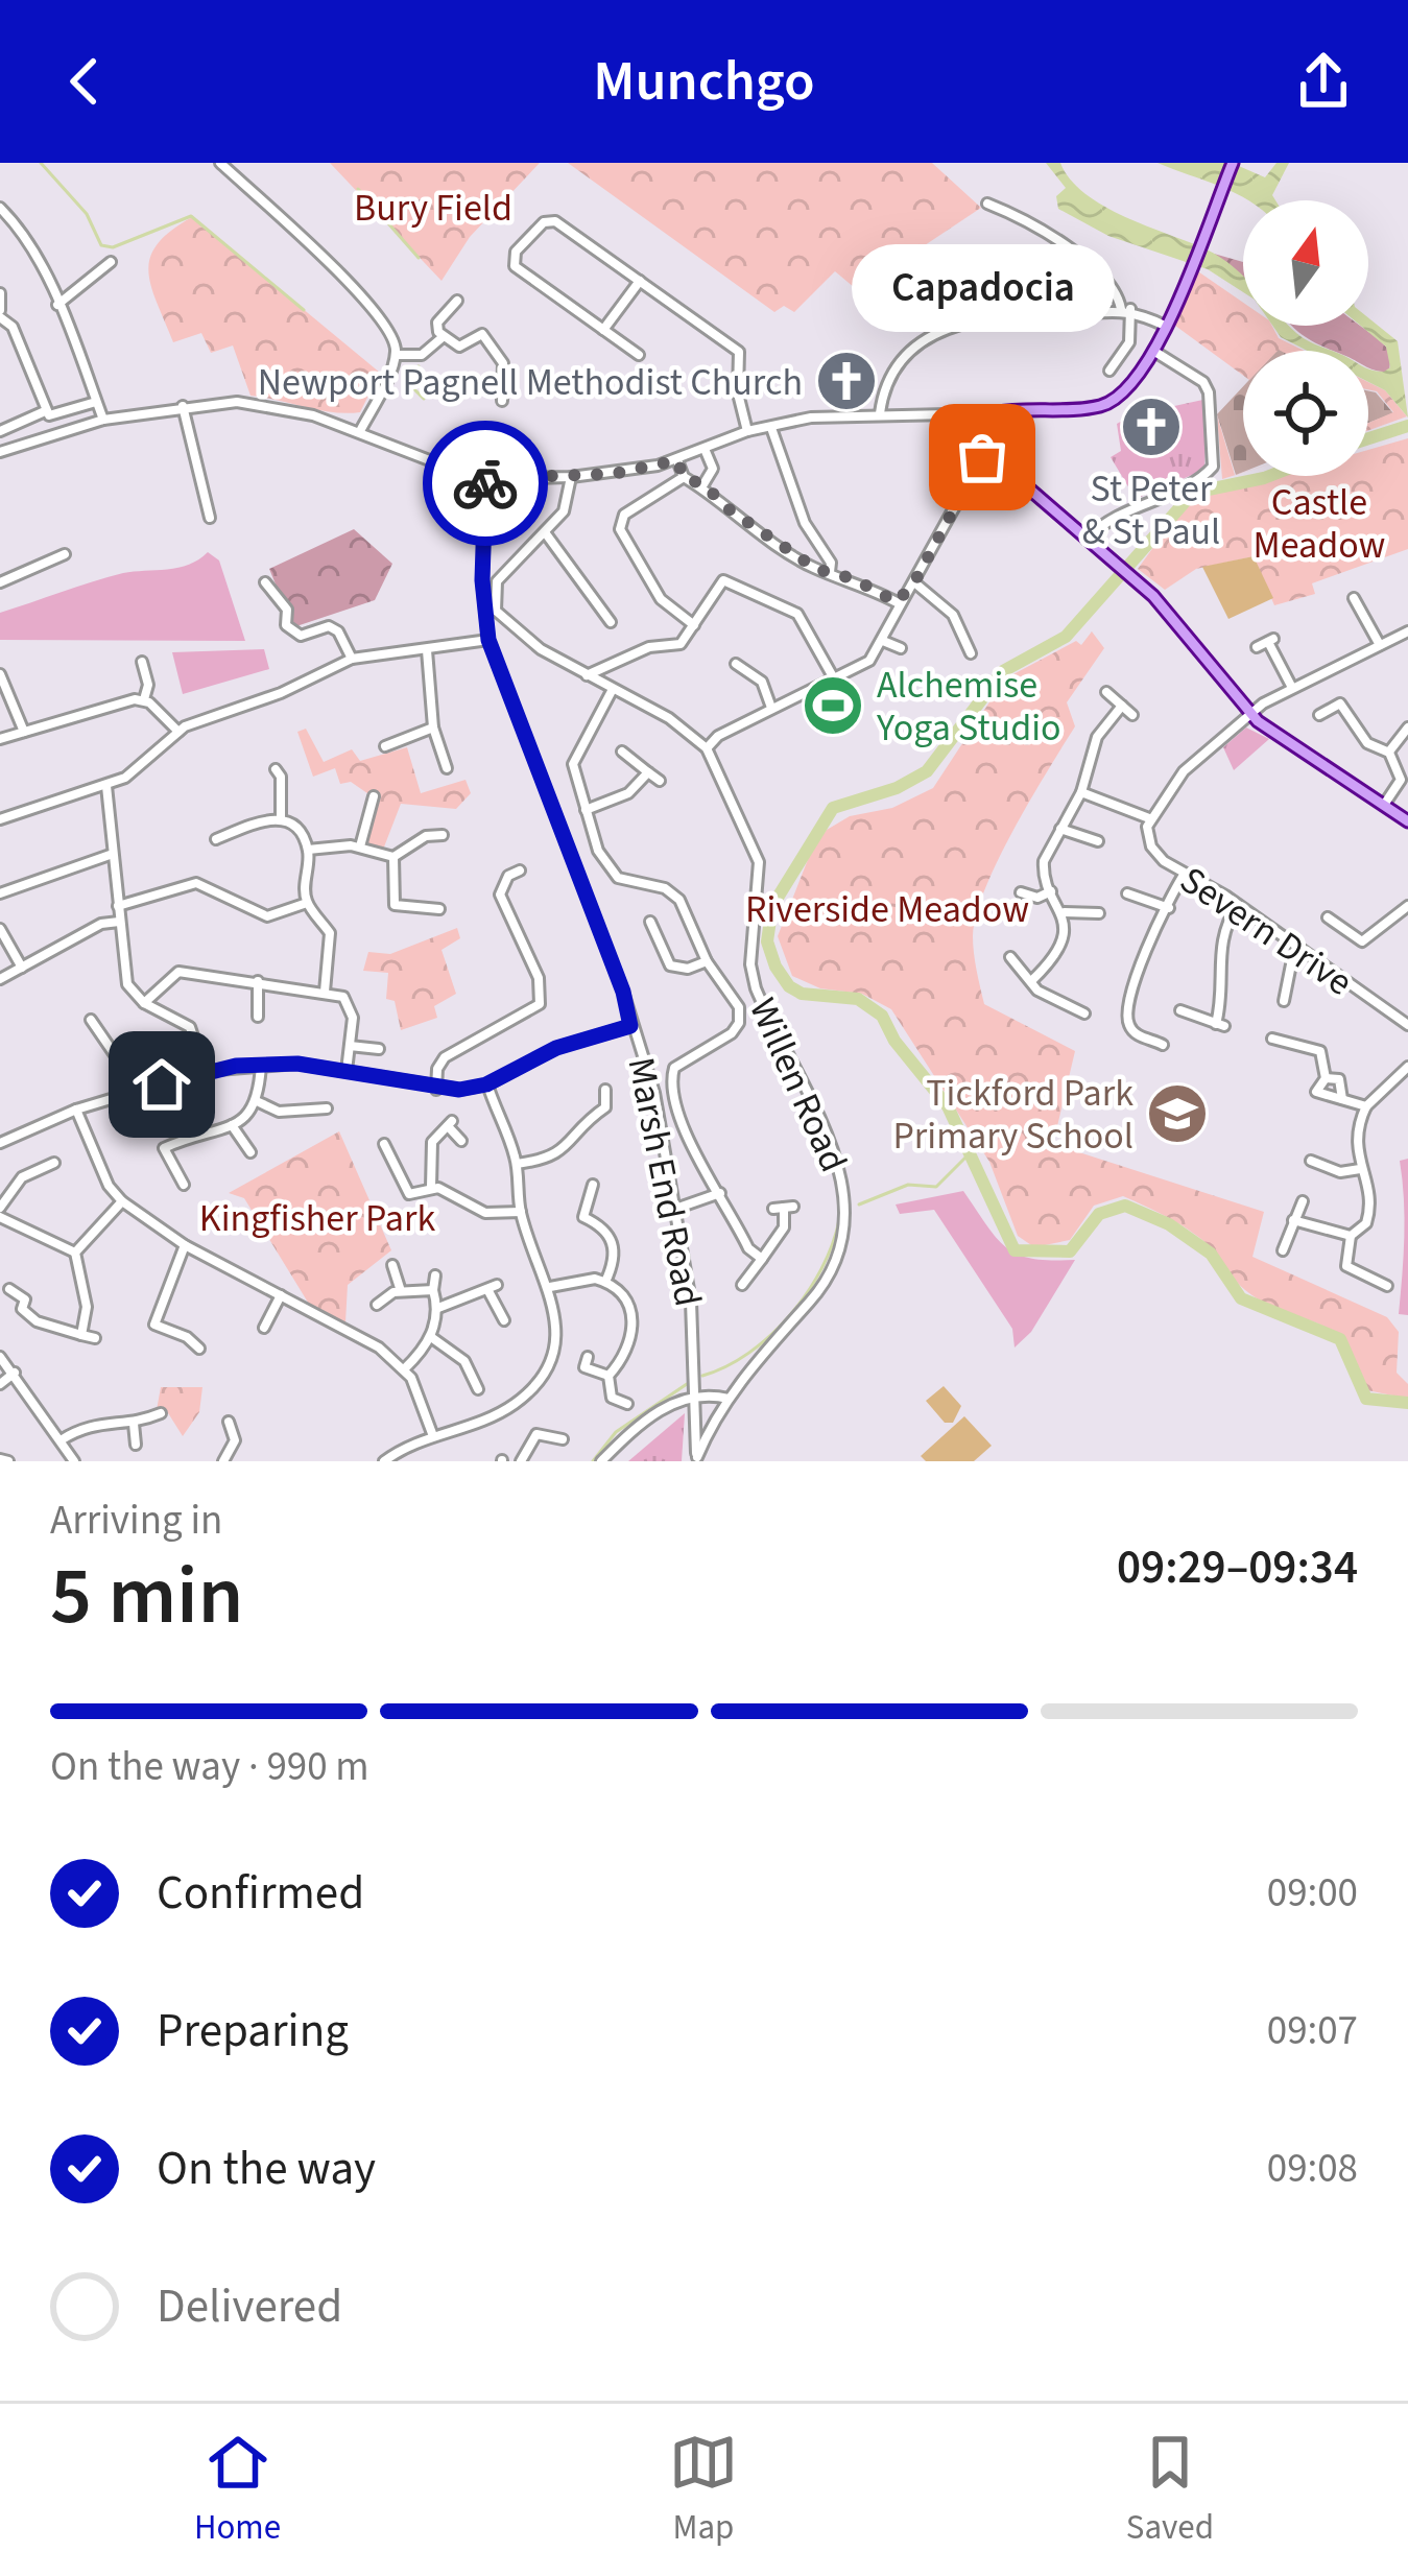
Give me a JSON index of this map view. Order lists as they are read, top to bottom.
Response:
{
  "streets": {
    "street": ["Severn Drive", "Willen Road", "Marsh End Road"]
  },
  "crossings": [
    ["Willen Road", "Marsh End Road"]
  ],
  "parks": [
    "Bury Field",
    "Castle Meadow",
    "Riverside Meadow",
    "Kingfisher Park"
  ],
  "places": {
    "church": ["Newport Pagnell Methodist Church", "St Peter & St Paul"],
    "other": ["Capadocia"],
    "sports": ["Alchemise Yoga Studio"],
    "school or university": ["Tickford Park Primary School"]
  },
  "north": "top",
  "page": {
    "header": "Munchgo",
    "bubble": "Capadocia",
    "heading": ["5 min", "Arriving in", "09:29–09:34"],
    "bar": "On the way · 990 m",
    "list": [
      ["Confirmed", "09:00"],
      ["Preparing", "09:07"],
      ["On the way", "09:08"],
      "Delivered"
    ],
    "tabs": ["Home", "Map", "Saved"]
  }
}
